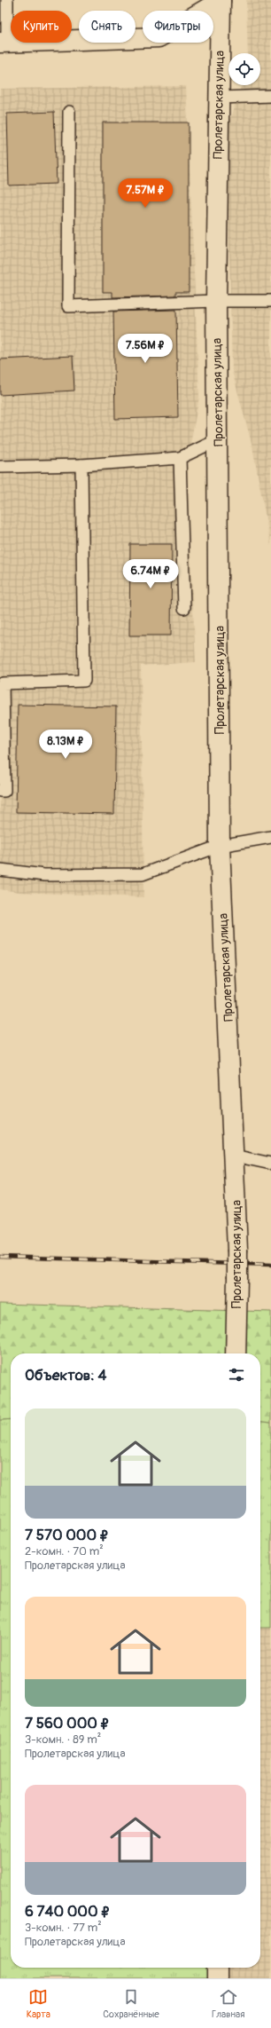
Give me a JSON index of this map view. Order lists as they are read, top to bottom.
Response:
{
  "streets": {
    "street": ["Пролетарская улица"]
  },
  "page": {
    "chip": ["Купить", "Снять", "Фильтры"],
    "price": [
      "7.57M ₽",
      "7.56M ₽",
      "6.74M ₽",
      "8.13M ₽"
    ],
    "heading": "Объектов: 4",
    "list": [
      {
        "name": "7 570 000 ₽",
        "note": "2-комн. · 70 m² · Пролетарская улица"
      },
      {
        "name": "7 560 000 ₽",
        "note": "3-комн. · 89 m² · Пролетарская улица"
      },
      {
        "name": "6 740 000 ₽",
        "note": "3-комн. · 77 m² · Пролетарская улица"
      }
    ],
    "tabs": ["Карта", "Сохранённые", "Главная"]
  }
}
